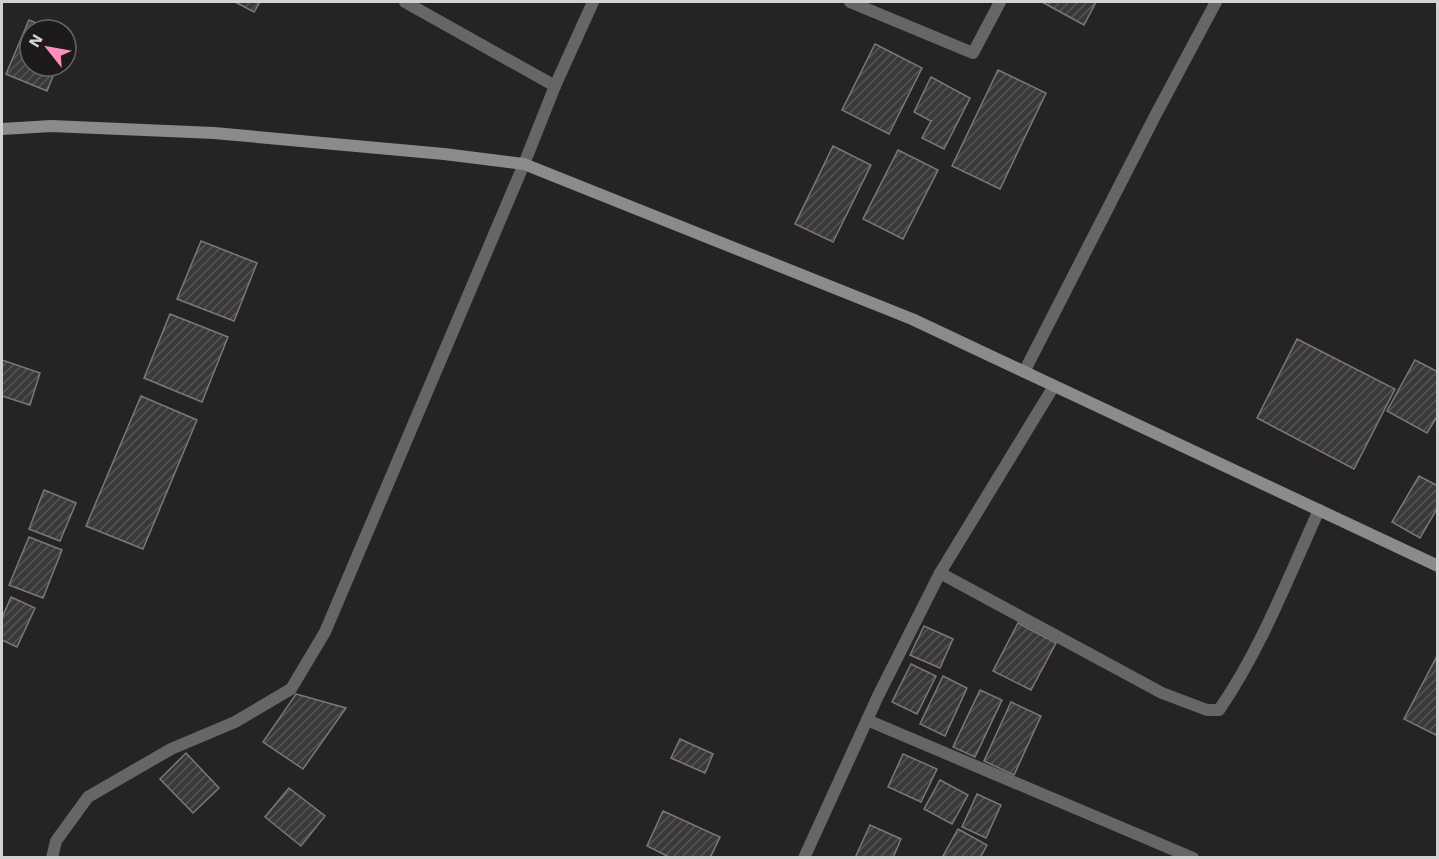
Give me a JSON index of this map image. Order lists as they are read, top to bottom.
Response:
{
  "north": "top left"
}
